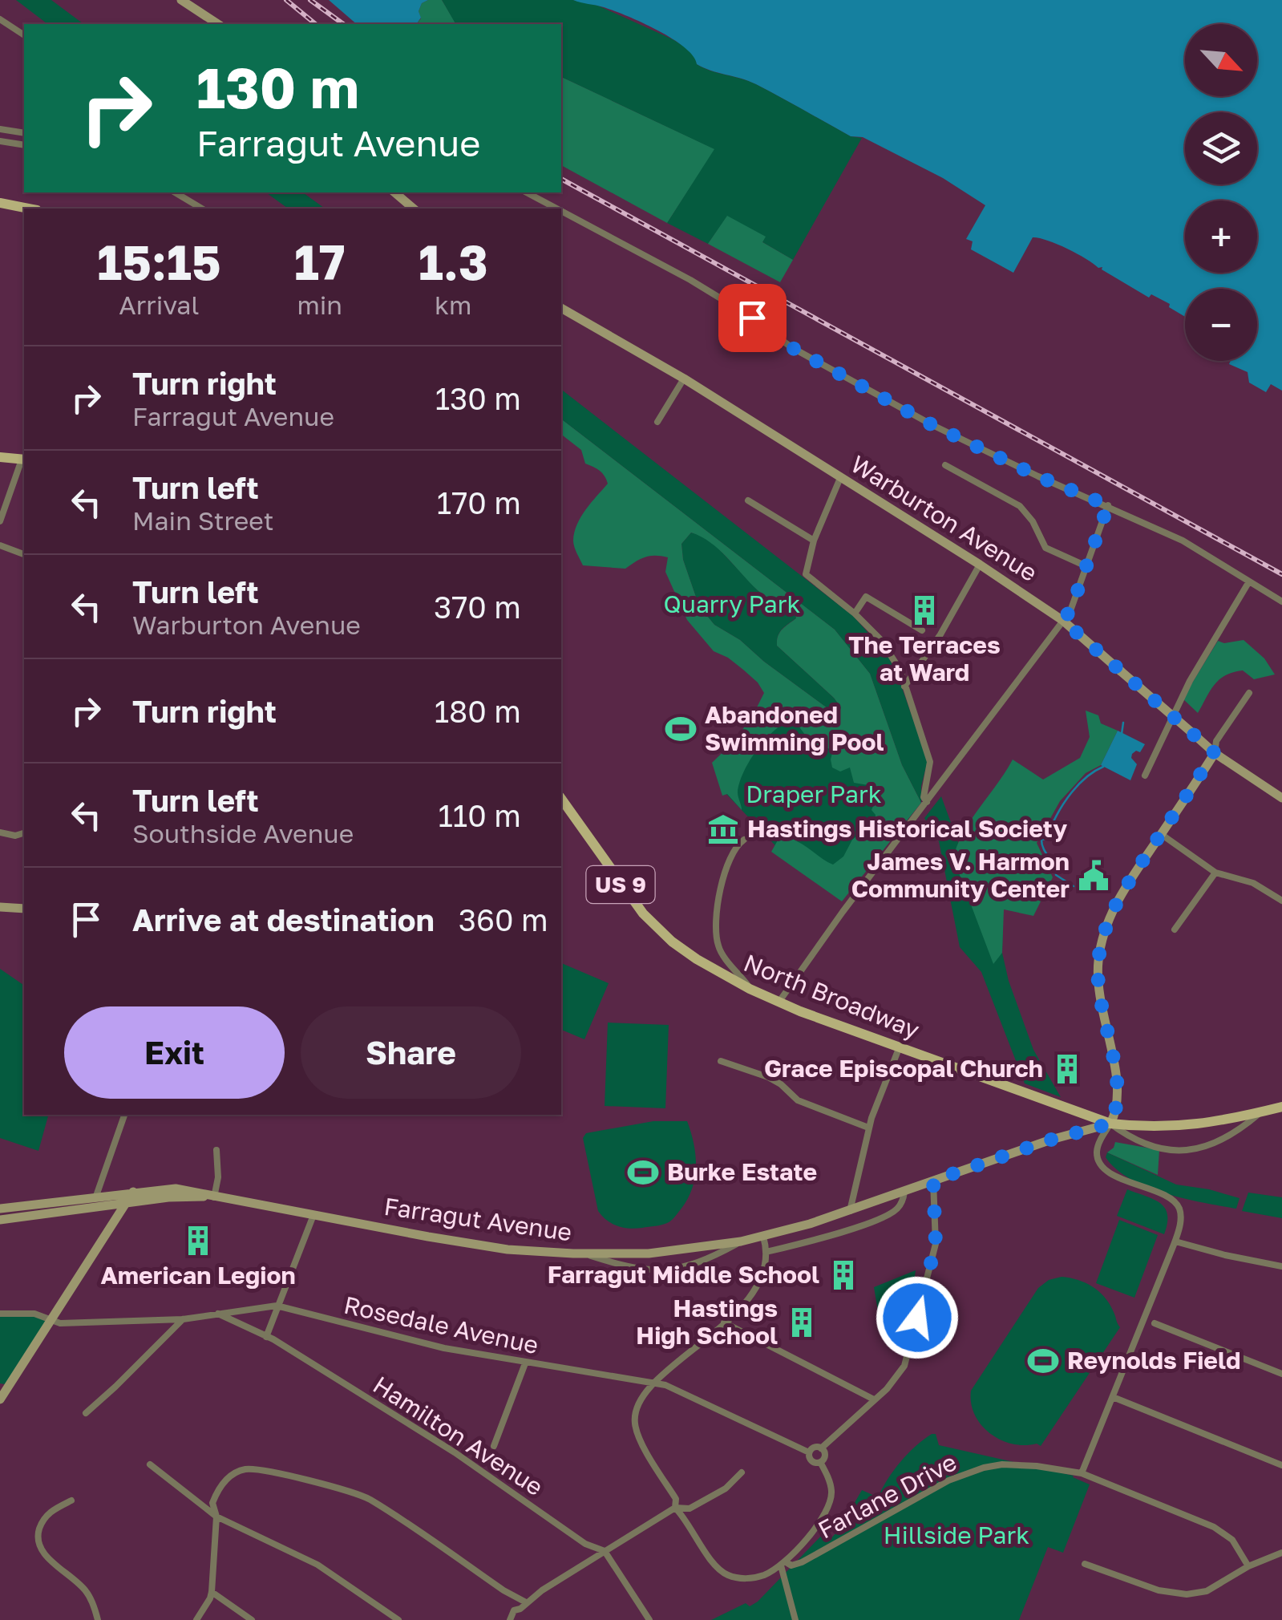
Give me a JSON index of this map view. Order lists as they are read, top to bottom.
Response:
{
  "streets": {
    "main road": [
      "Warburton Avenue",
      "US 9",
      "North Broadway",
      "Farragut Avenue"
    ],
    "street": ["Rosedale Avenue", "Hamilton Avenue", "Farlane Drive"]
  },
  "crossings": [
    ["US 9", "North Broadway"],
    ["US 9", "Farragut Avenue"],
    ["North Broadway", "Farragut Avenue"],
    ["Rosedale Avenue", "Hamilton Avenue"]
  ],
  "parks": ["Quarry Park", "Draper Park", "Hillside Park"],
  "places": {
    "building": [
      "The Terraces at Ward",
      "Grace Episcopal Church",
      "American Legion",
      "Farragut Middle School",
      "Hastings High School"
    ],
    "sports": ["Abandoned Swimming Pool", "Burke Estate", "Reynolds Field"],
    "museum": ["Hastings Historical Society"],
    "public building": ["James V. Harmon Community Center"]
  },
  "north": "bottom right",
  "page": {
    "map_buttons": ["+", "−"],
    "turn": ["130 m", "Farragut Avenue"],
    "eta": [
      "15:15",
      "Arrival",
      "17",
      "min",
      "1.3",
      "km"
    ],
    "list": [
      {
        "name": "Turn right",
        "note": "Farragut Avenue",
        "value": "130 m"
      },
      {
        "name": "Turn left",
        "note": "Main Street",
        "value": "170 m"
      },
      {
        "name": "Turn left",
        "note": "Warburton Avenue",
        "value": "370 m"
      },
      {
        "name": "Turn right",
        "value": "180 m"
      },
      {
        "name": "Turn left",
        "note": "Southside Avenue",
        "value": "110 m"
      },
      {
        "name": "Arrive at destination",
        "value": "360 m"
      }
    ],
    "buttons": ["Exit", "Share"]
  }
}
